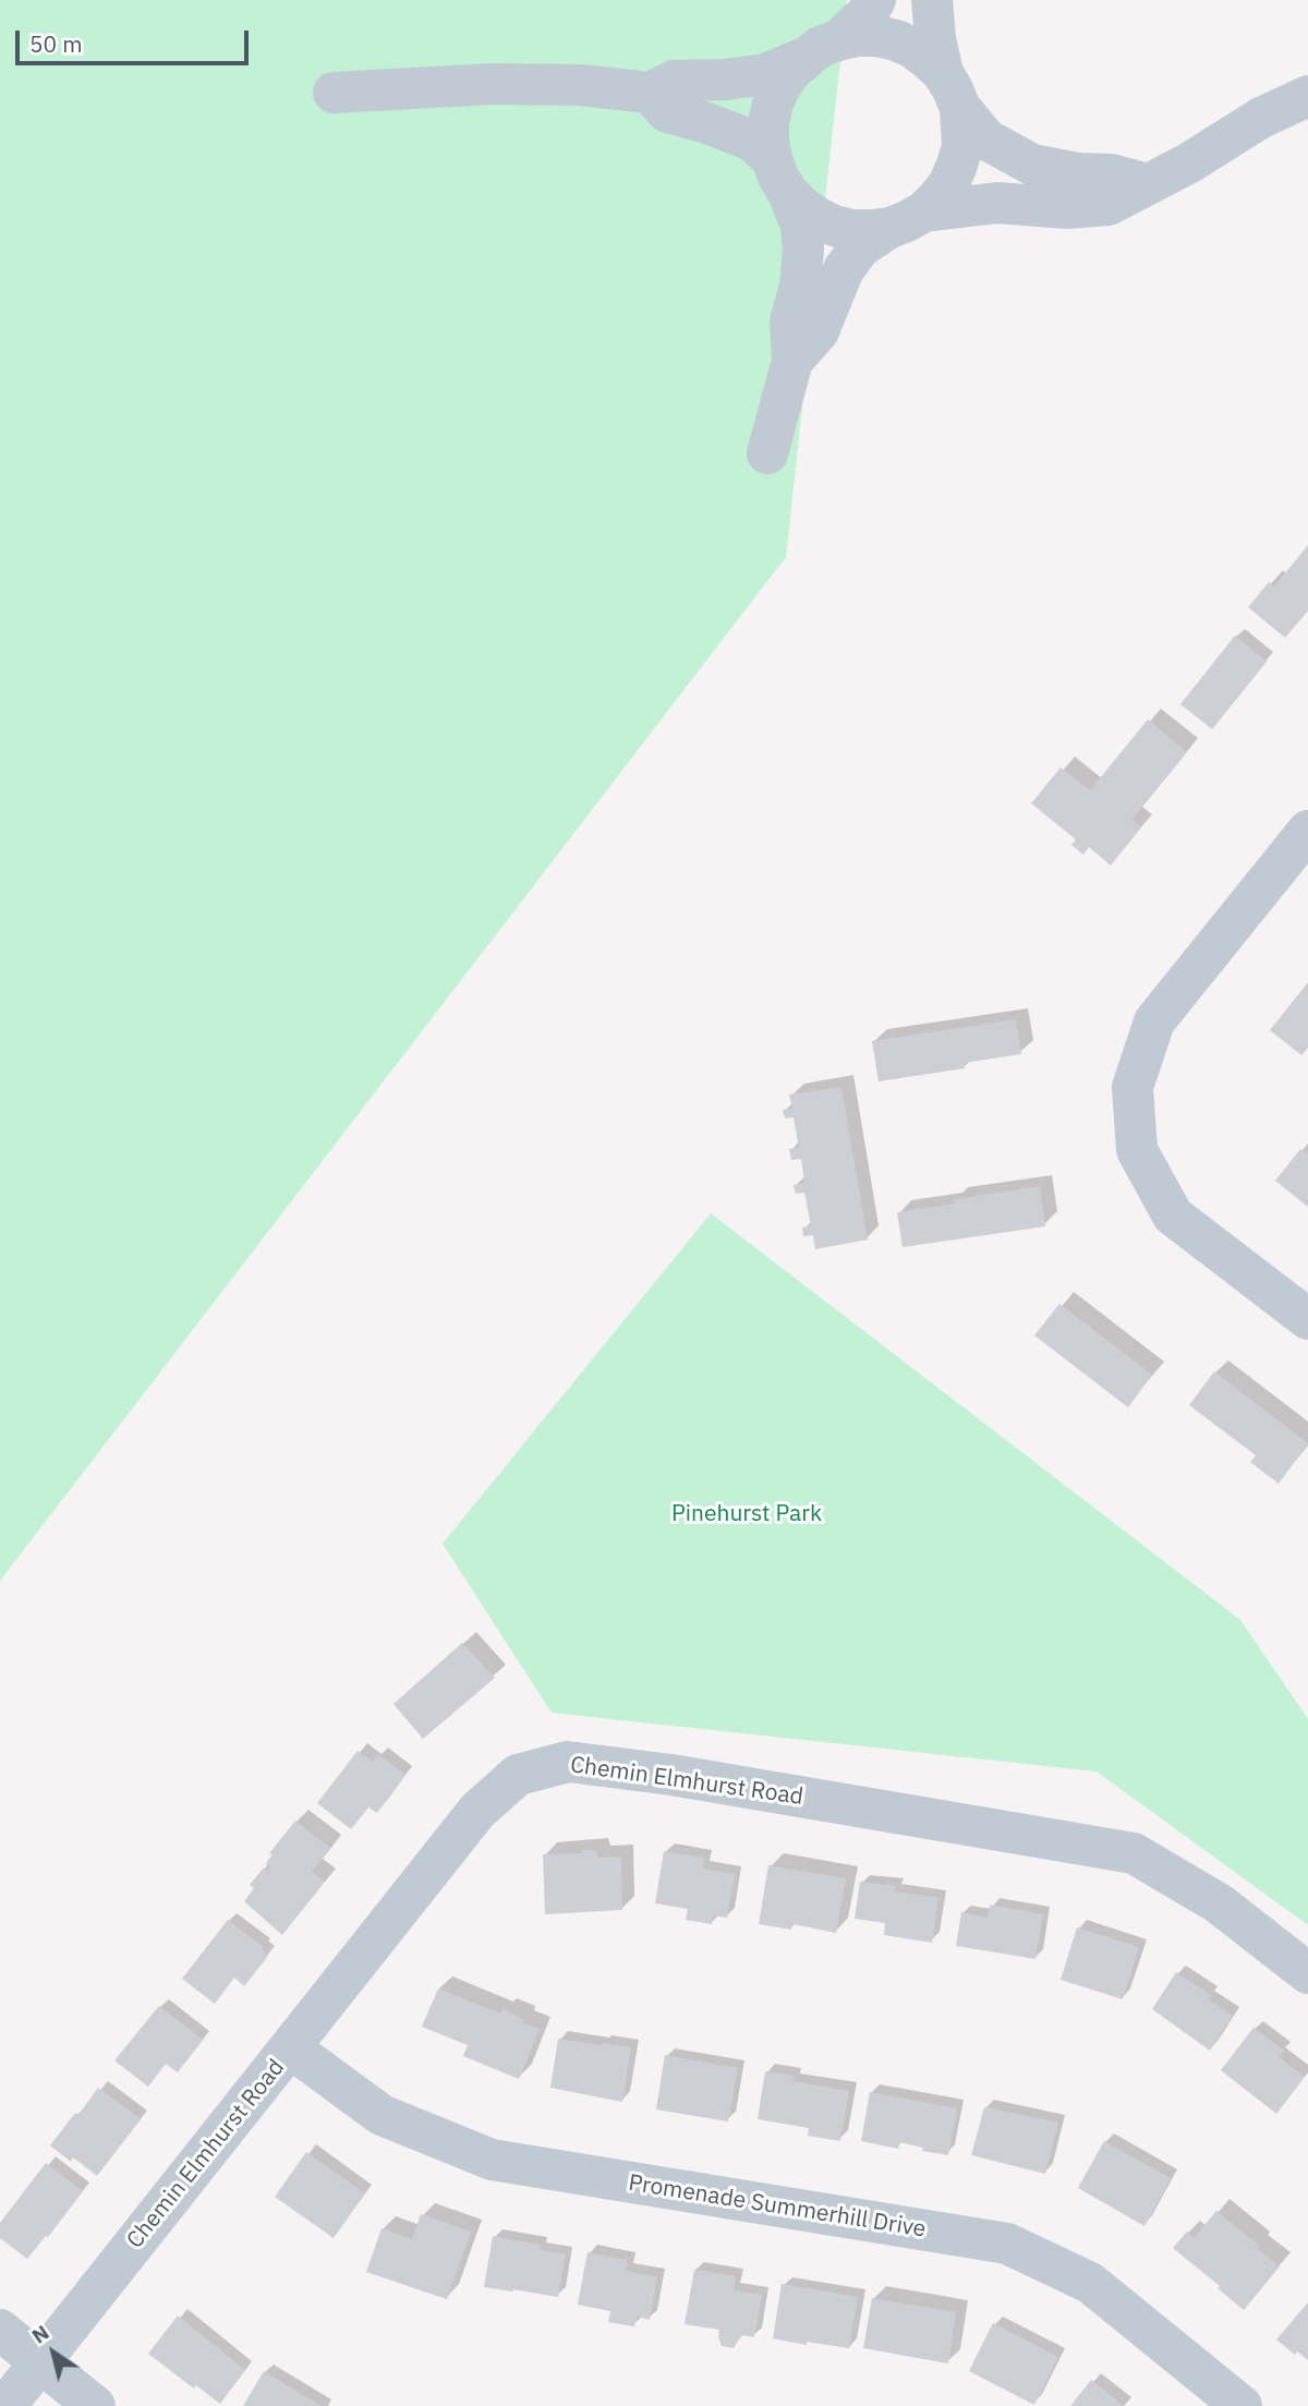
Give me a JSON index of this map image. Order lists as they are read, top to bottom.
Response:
{
  "streets": {
    "street": ["Chemin Elmhurst Road", "Promenade Summerhill Drive"]
  },
  "crossings": [
    ["Chemin Elmhurst Road", "Promenade Summerhill Drive"]
  ],
  "parks": ["Pinehurst Park"],
  "scale_bar": "50 m",
  "north": "top left"
}
